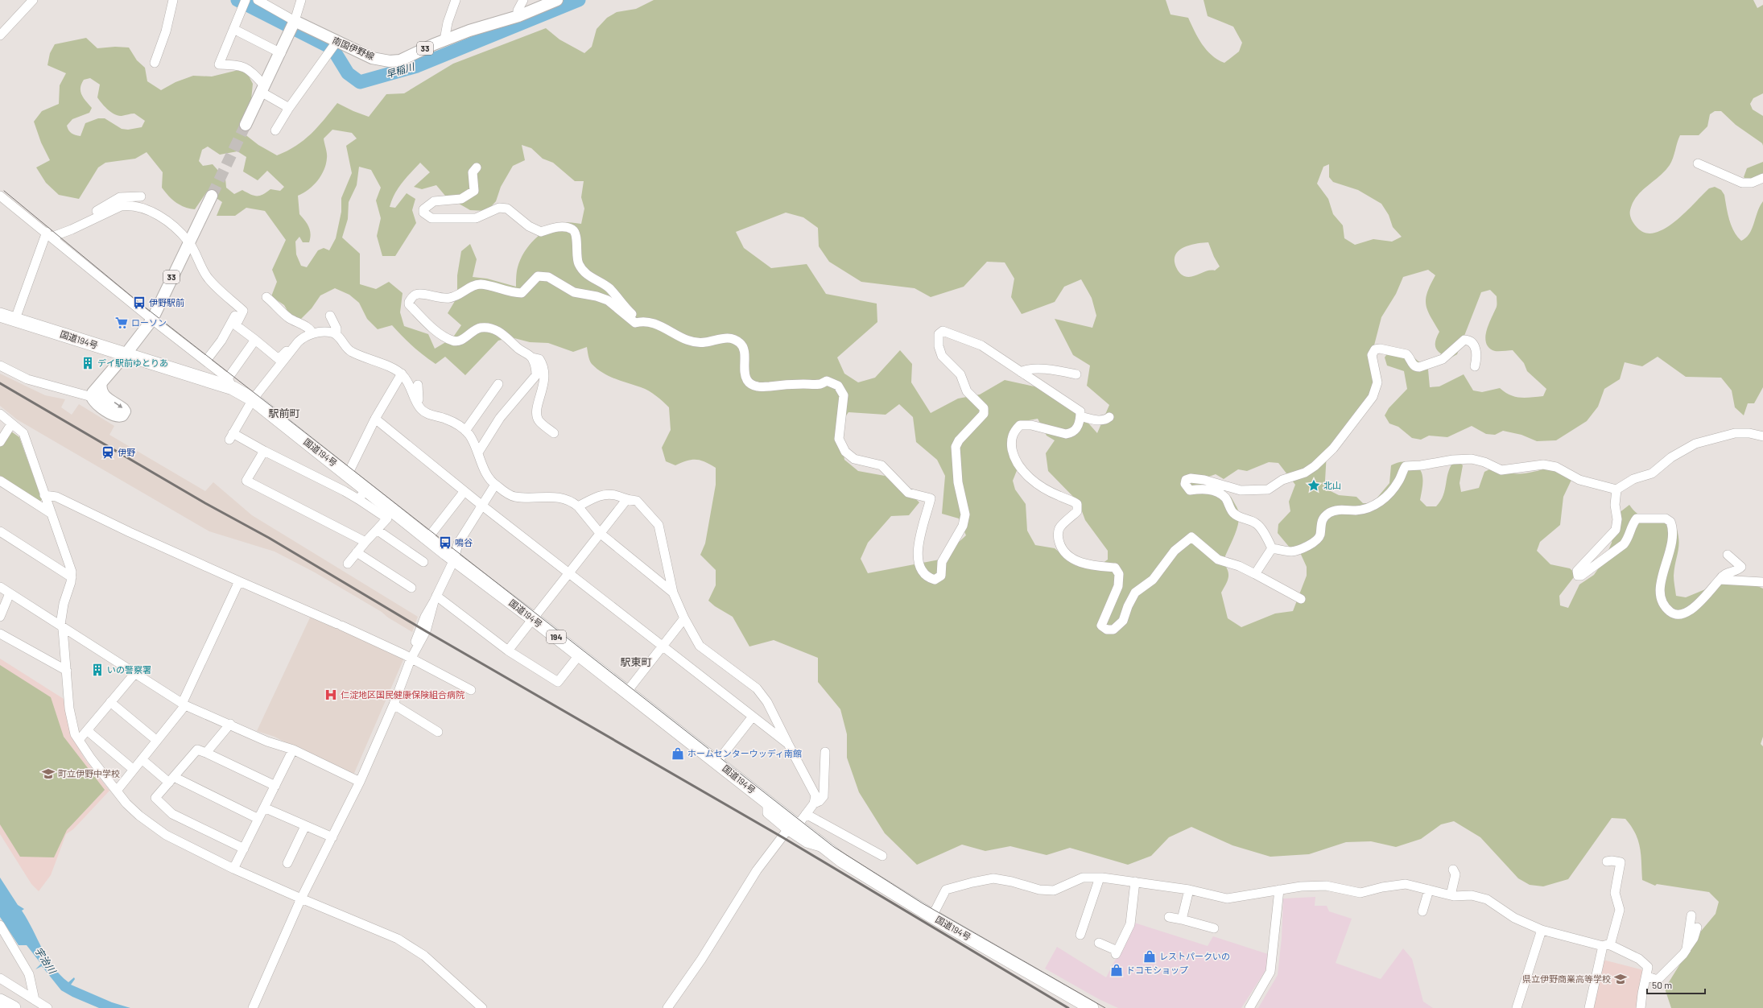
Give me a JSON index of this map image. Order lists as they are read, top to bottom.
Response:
{
  "streets": {
    "highway": ["国道194号", "194"],
    "main road": ["南国伊野線", "33"]
  },
  "crossings": [
    ["33", "国道194号"]
  ],
  "districts": ["駅前町", "駅東町"],
  "water": ["早稲川", "宇治川"],
  "places": {
    "bus stop": ["伊野駅前", "鳴谷"],
    "supermarket": ["ローソン"],
    "building": ["デイ駅前ゆとりあ", "いの警察署"],
    "station": ["伊野"],
    "place": ["北山"],
    "hospital": ["仁淀地区国民健康保険組合病院"],
    "shop": ["ホームセンターウッディ南館", "レストパークいの", "ドコモショップ"],
    "school or university": ["町立伊野中学校", "県立伊野商業高等学校"]
  },
  "scale_bar": "50 m"
}
